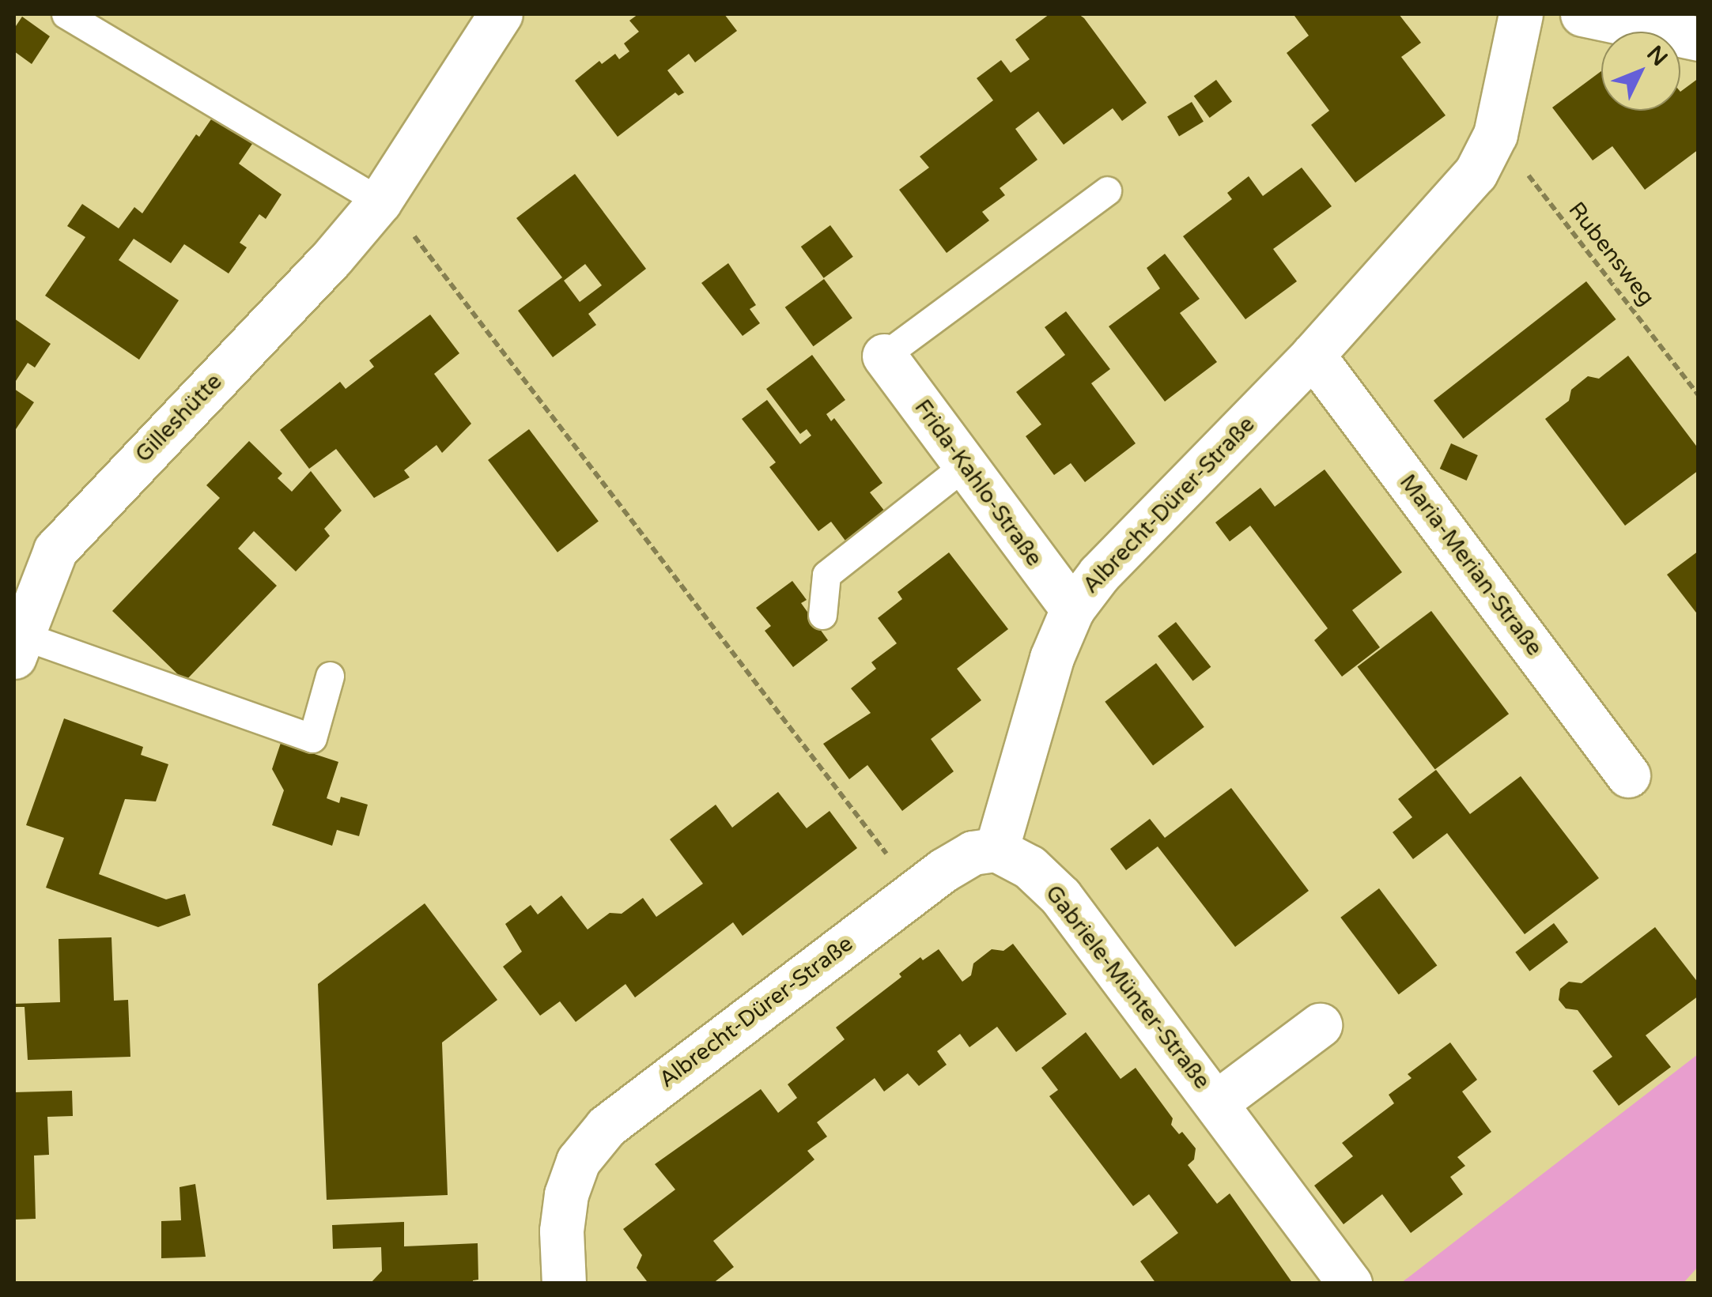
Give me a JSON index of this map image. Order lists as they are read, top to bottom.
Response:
{
  "streets": {
    "street": [
      "Gilleshütte",
      "Frida-Kahlo-Straße",
      "Albrecht-Dürer-Straße",
      "Maria-Merian-Straße",
      "Gabriele-Münter-Straße"
    ],
    "path": ["Rubensweg"]
  },
  "crossings": [
    ["Rubensweg", "Albrecht-Dürer-Straße"],
    ["Frida-Kahlo-Straße", "Albrecht-Dürer-Straße"],
    ["Albrecht-Dürer-Straße", "Maria-Merian-Straße"],
    ["Albrecht-Dürer-Straße", "Gabriele-Münter-Straße"]
  ],
  "north": "top right"
}
